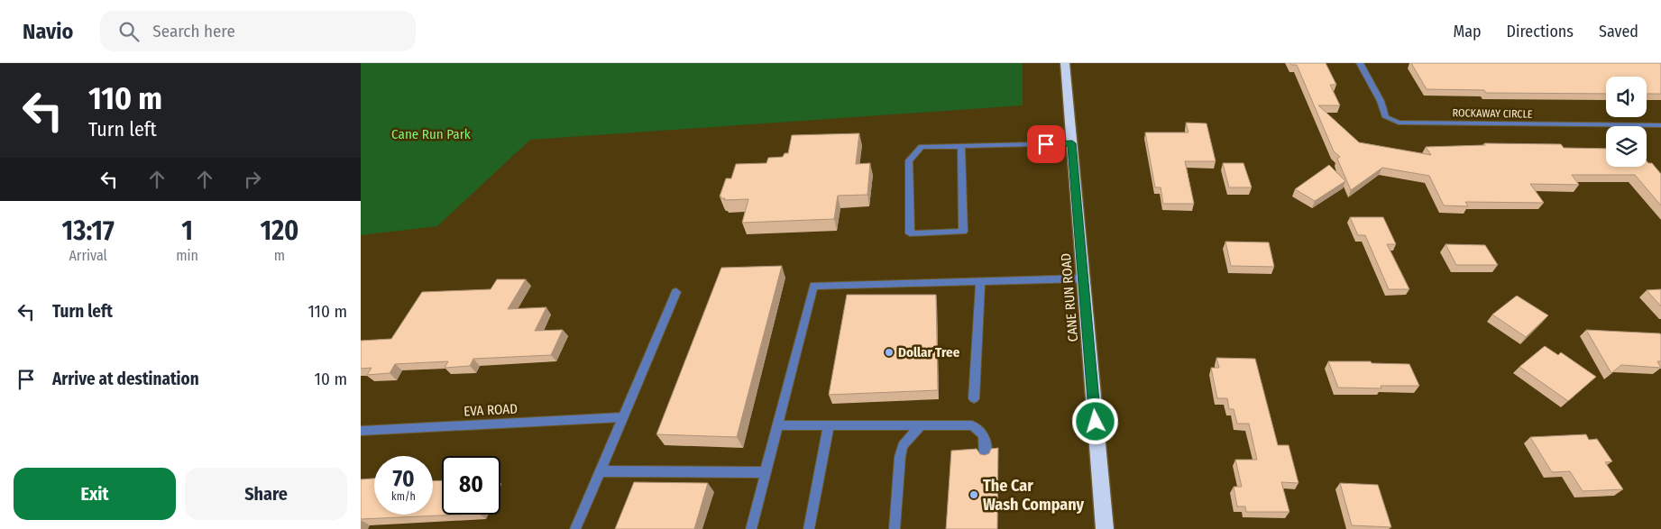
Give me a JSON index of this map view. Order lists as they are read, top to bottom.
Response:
{
  "streets": {
    "highway": ["CANE RUN ROAD"],
    "street": ["ROCKAWAY CIRCLE", "EVA ROAD"]
  },
  "parks": ["Cane Run Park"],
  "places": ["Dollar Tree", "The Car Wash Company"],
  "page": {
    "header": "Navio",
    "search": "Search here",
    "nav": ["Map", "Directions", "Saved"],
    "turn": ["110 m", "Turn left"],
    "eta": [
      "13:17",
      "Arrival",
      "1",
      "min",
      "120",
      "m"
    ],
    "list": [
      {
        "name": "Turn left",
        "value": "110 m"
      },
      {
        "name": "Arrive at destination",
        "value": "10 m"
      }
    ],
    "speed": "70 km/h",
    "limit": "80",
    "buttons": ["Exit", "Share"]
  }
}
